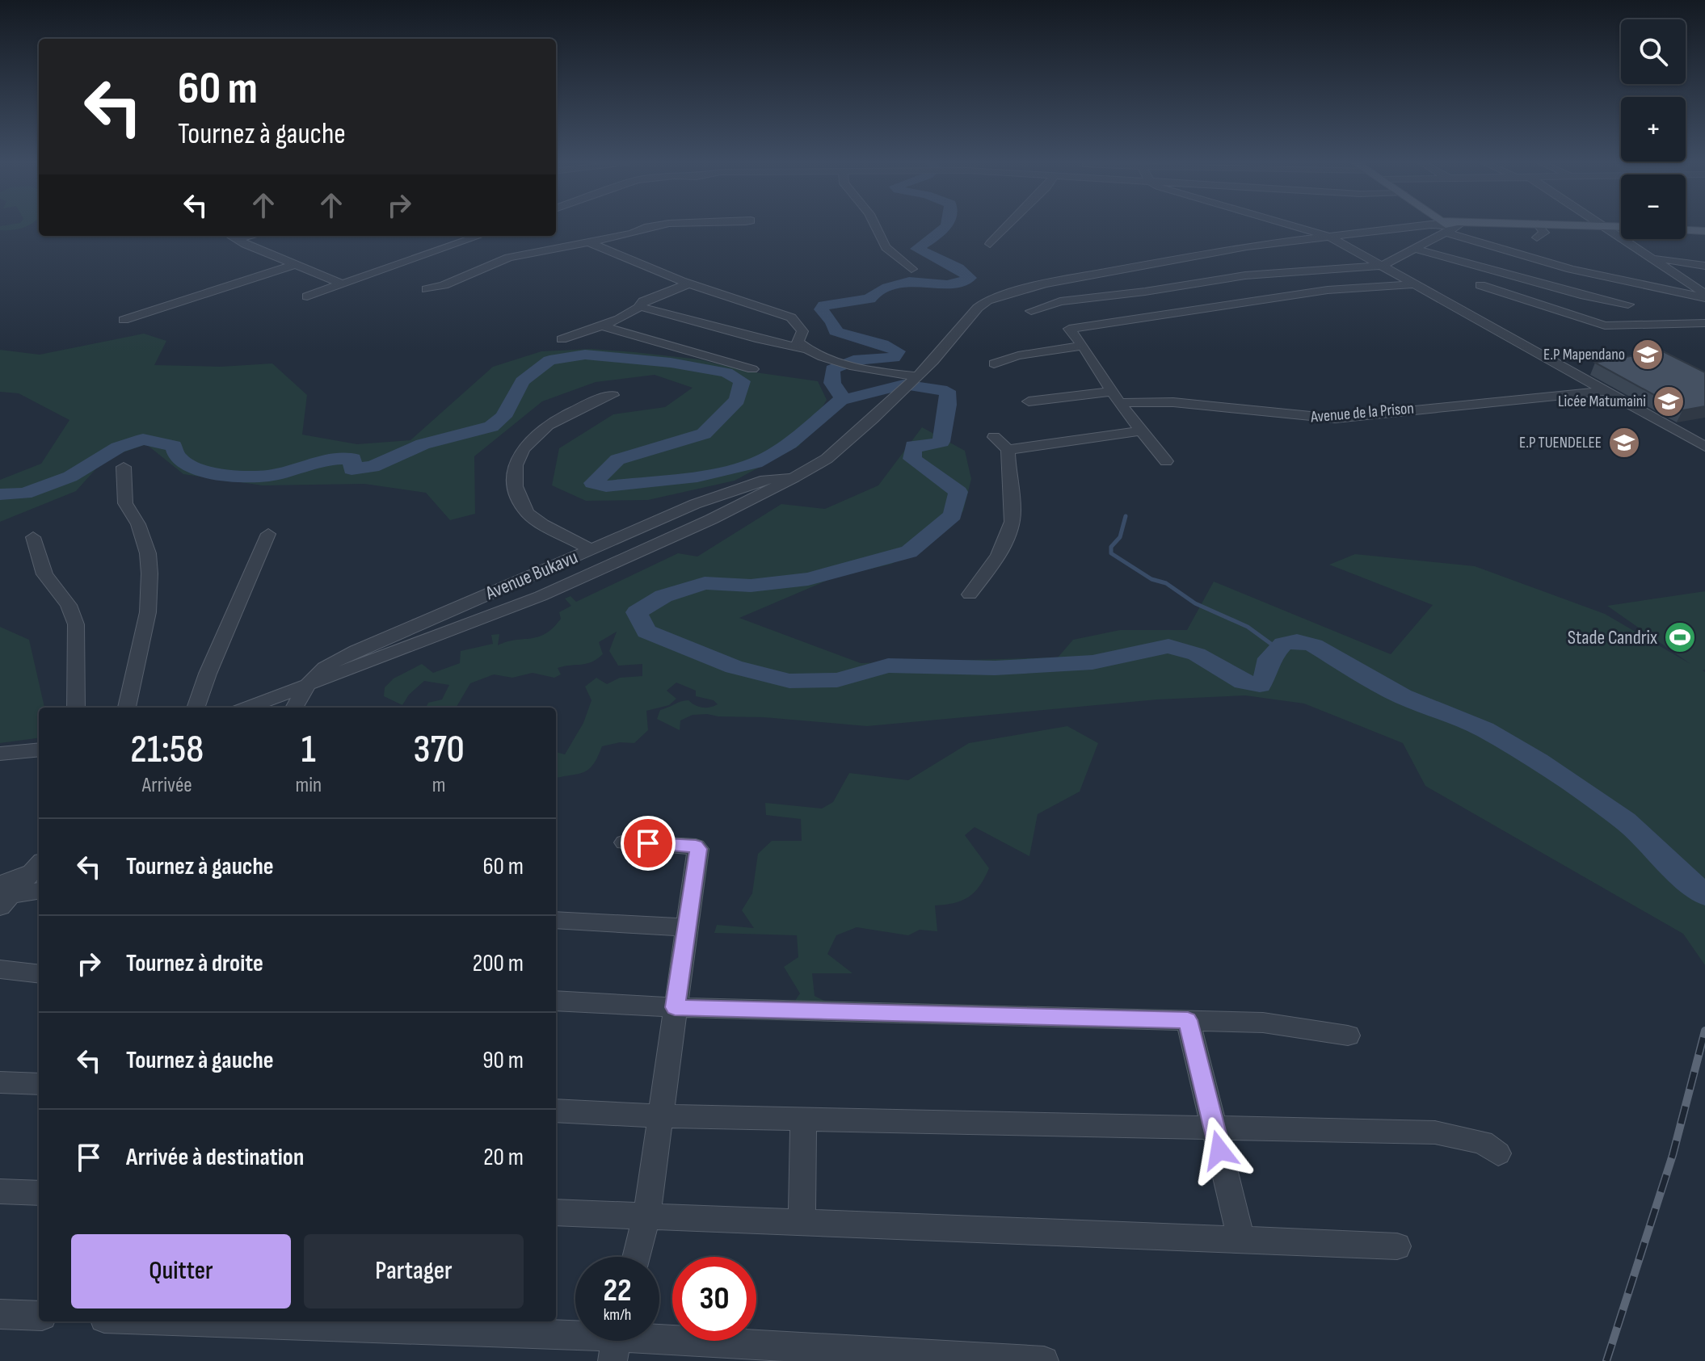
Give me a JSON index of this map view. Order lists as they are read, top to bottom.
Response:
{
  "streets": {
    "street": ["Avenue de la Prison", "Avenue Bukavu"]
  },
  "places": {
    "school or university": ["E.P Mapendano", "Licée Matumaini", "E.P TUENDELEE"],
    "sports": ["Stade Candrix"]
  },
  "page": {
    "map_buttons": ["+", "−"],
    "turn": ["60 m", "Tournez à gauche"],
    "eta": [
      "21:58",
      "Arrivée",
      "1",
      "min",
      "370",
      "m"
    ],
    "list": [
      {
        "name": "Tournez à gauche",
        "value": "60 m"
      },
      {
        "name": "Tournez à droite",
        "value": "200 m"
      },
      {
        "name": "Tournez à gauche",
        "value": "90 m"
      },
      {
        "name": "Arrivée à destination",
        "value": "20 m"
      }
    ],
    "buttons": ["Quitter", "Partager"],
    "speed": "22 km/h",
    "limit": "30"
  }
}
